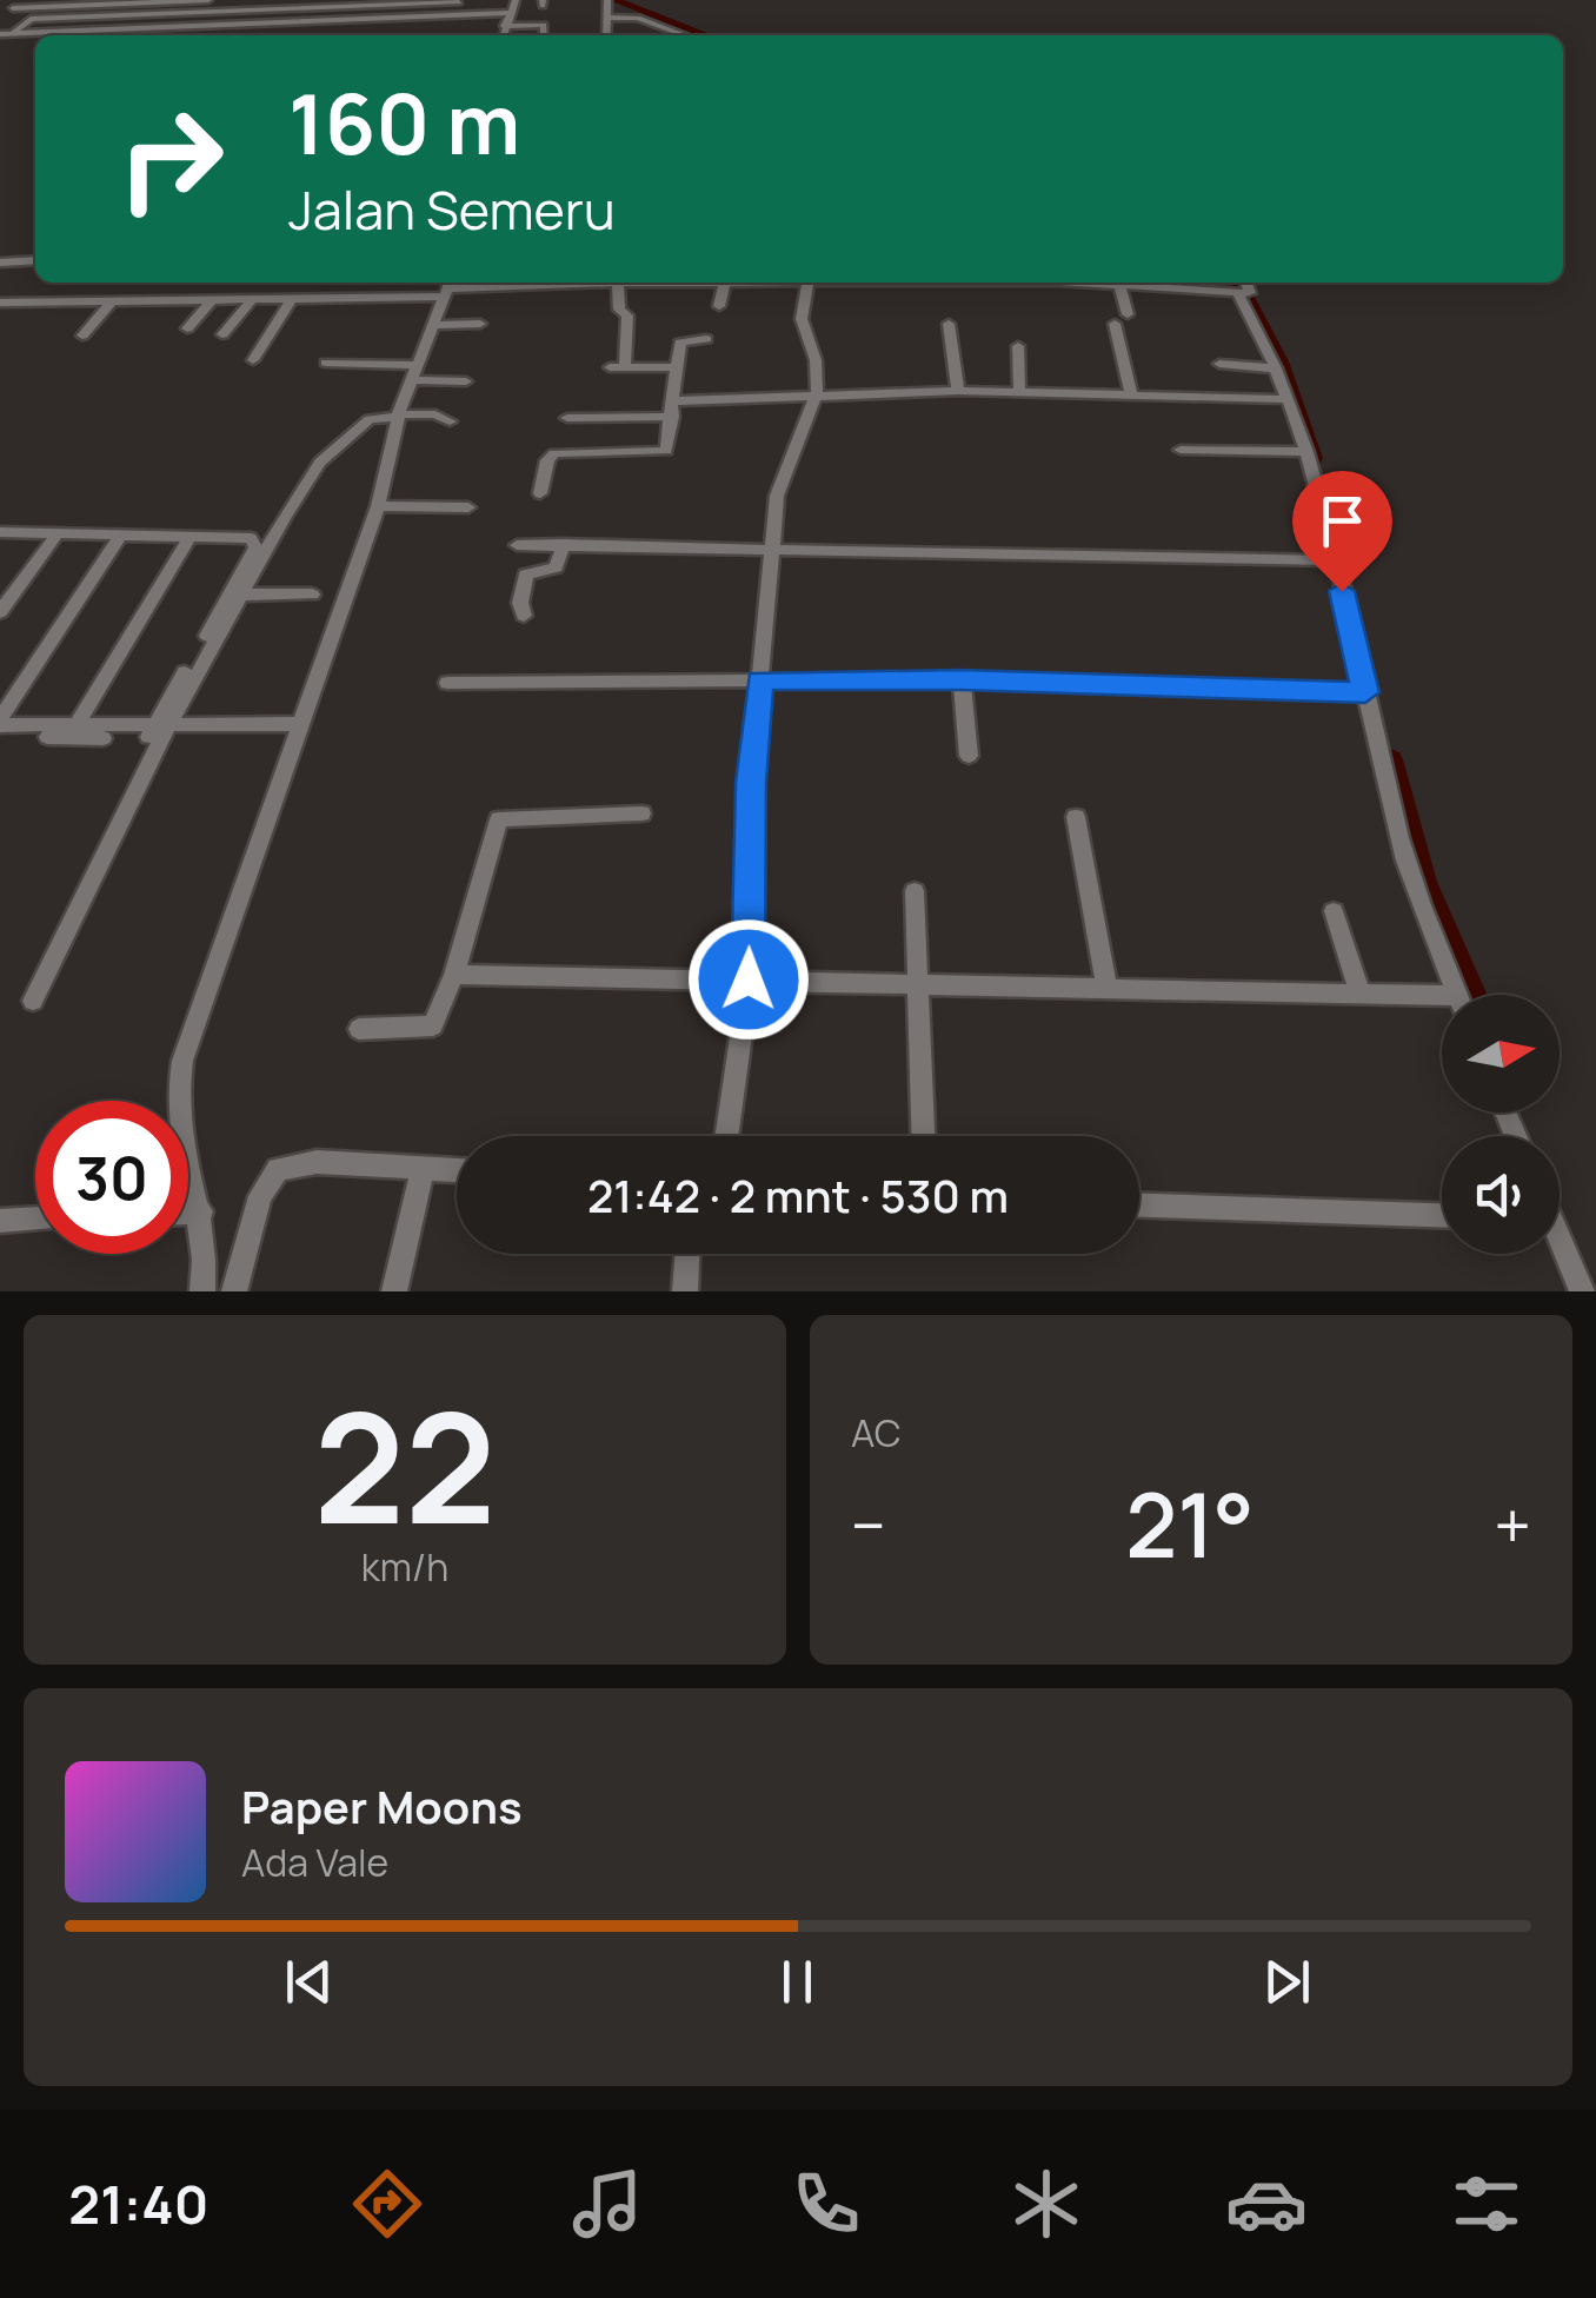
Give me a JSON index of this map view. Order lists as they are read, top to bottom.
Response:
{
  "north": "right",
  "page": {
    "turn": ["160 m", "Jalan Semeru"],
    "limit": "30",
    "trip": "21:42 · 2 mnt · 530 m",
    "tile": [
      ["22", "km/h"],
      "AC"
    ],
    "heat": ["−", "21°", "+"],
    "song": ["Paper Moons", "Ada Vale"],
    "tabs": "21:40"
  }
}
